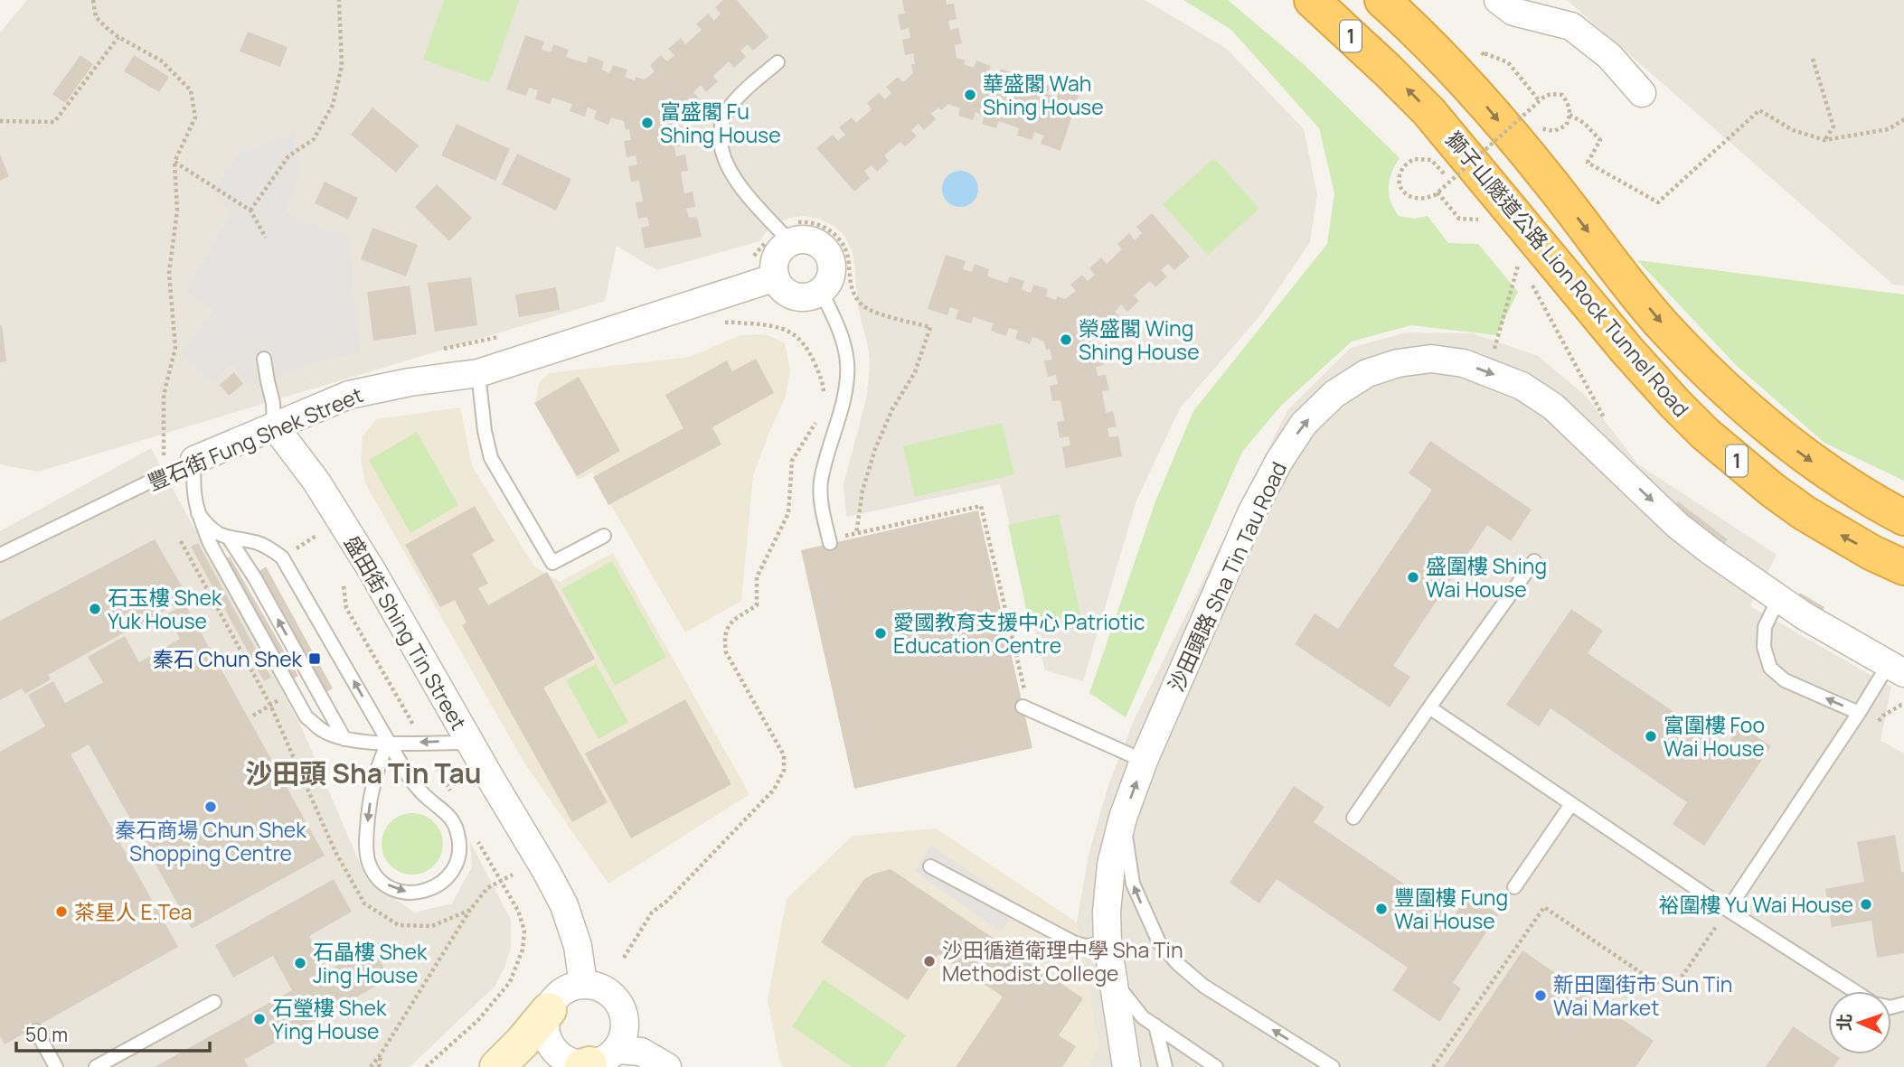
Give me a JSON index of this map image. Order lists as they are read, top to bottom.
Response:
{
  "streets": {
    "highway": ["1", "獅子山隧道公路 Lion Rock Tunnel Road"],
    "street": ["豐石街 Fung Shek Street", "沙田頭路 Sha Tin Tau Road", "盛田街 Shing Tin Street"]
  },
  "crossings": [
    ["豐石街 Fung Shek Street", "盛田街 Shing Tin Street"]
  ],
  "districts": ["沙田頭 Sha Tin Tau"],
  "places": {
    "other": [
      "華盛閣 Wah Shing House",
      "富盛閣 Fu Shing House",
      "榮盛閣 Wing Shing House",
      "盛圍樓 Shing Wai House",
      "石玉樓 Shek Yuk House",
      "愛國教育支援中心 Patriotic Education Centre",
      "富圍樓 Foo Wai House",
      "秦石商場 Chun Shek Shopping Centre",
      "裕圍樓 Yu Wai House",
      "豐圍樓 Fung Wai House",
      "茶星人 E.Tea",
      "沙田循道衛理中學 Sha Tin Methodist College",
      "石晶樓 Shek Jing House",
      "新田圍街市 Sun Tin Wai Market",
      "石瑩樓 Shek Ying House"
    ],
    "transit": ["秦石 Chun Shek"]
  },
  "scale_bar": "50 m",
  "north": "left"
}
